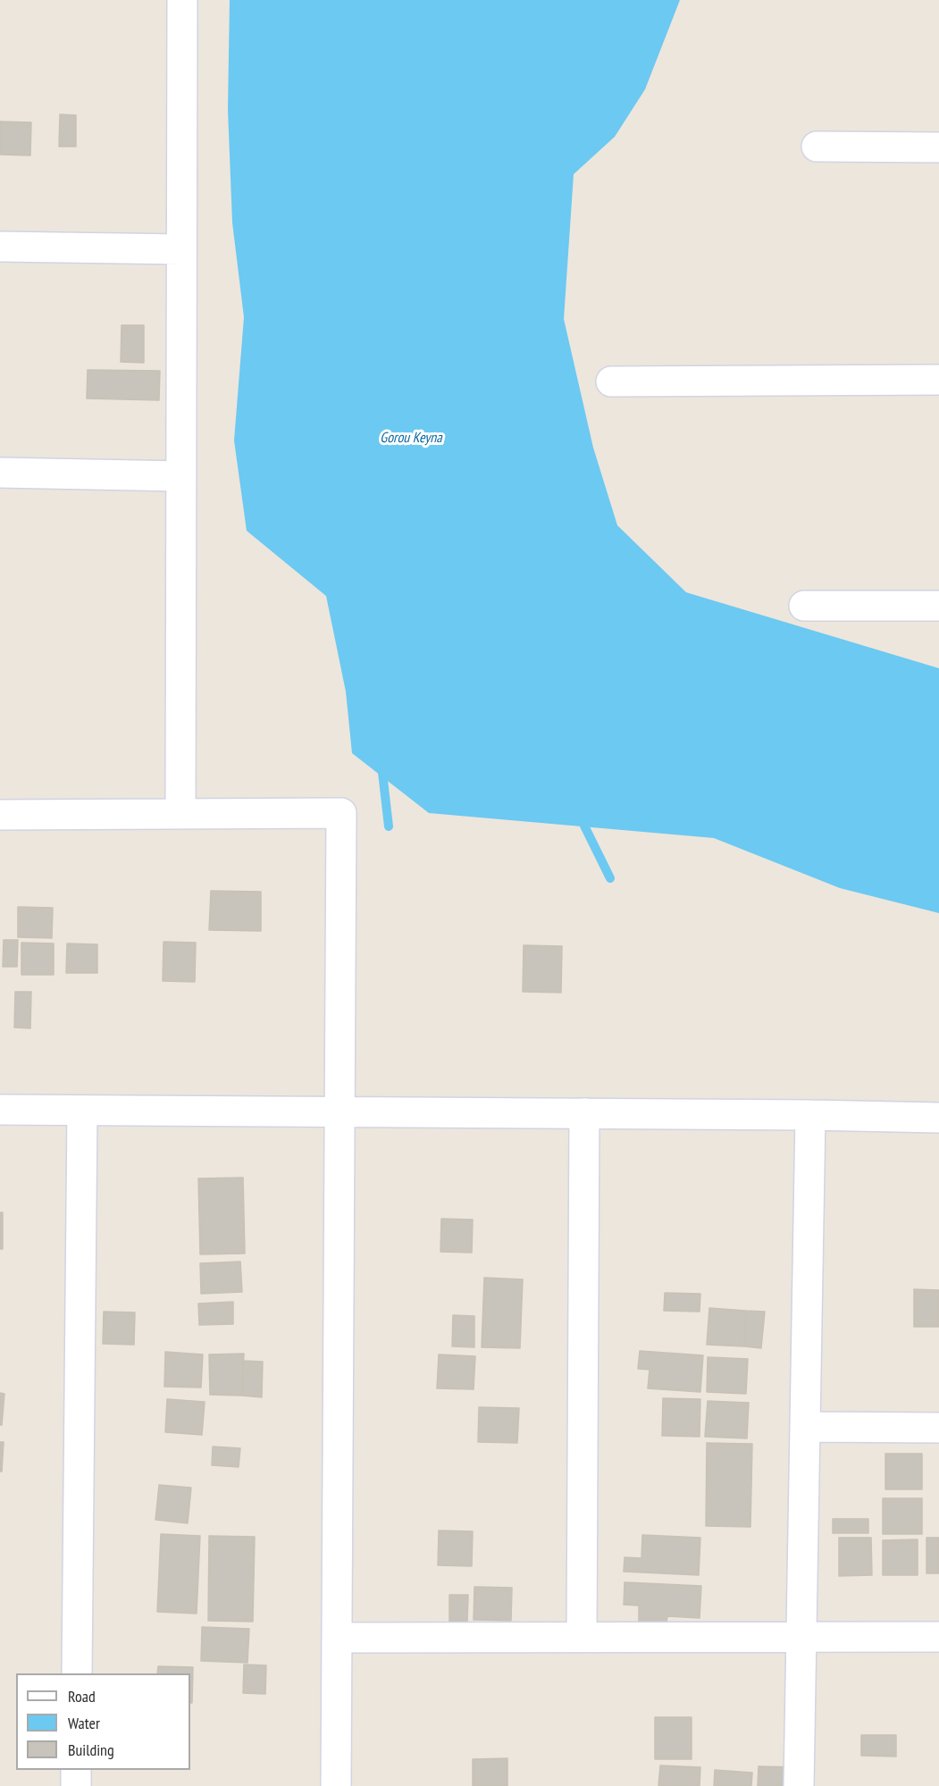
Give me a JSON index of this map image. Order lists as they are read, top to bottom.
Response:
{
  "water": ["Gorou Keyna"],
  "legend": ["Road", "Water", "Building"]
}
